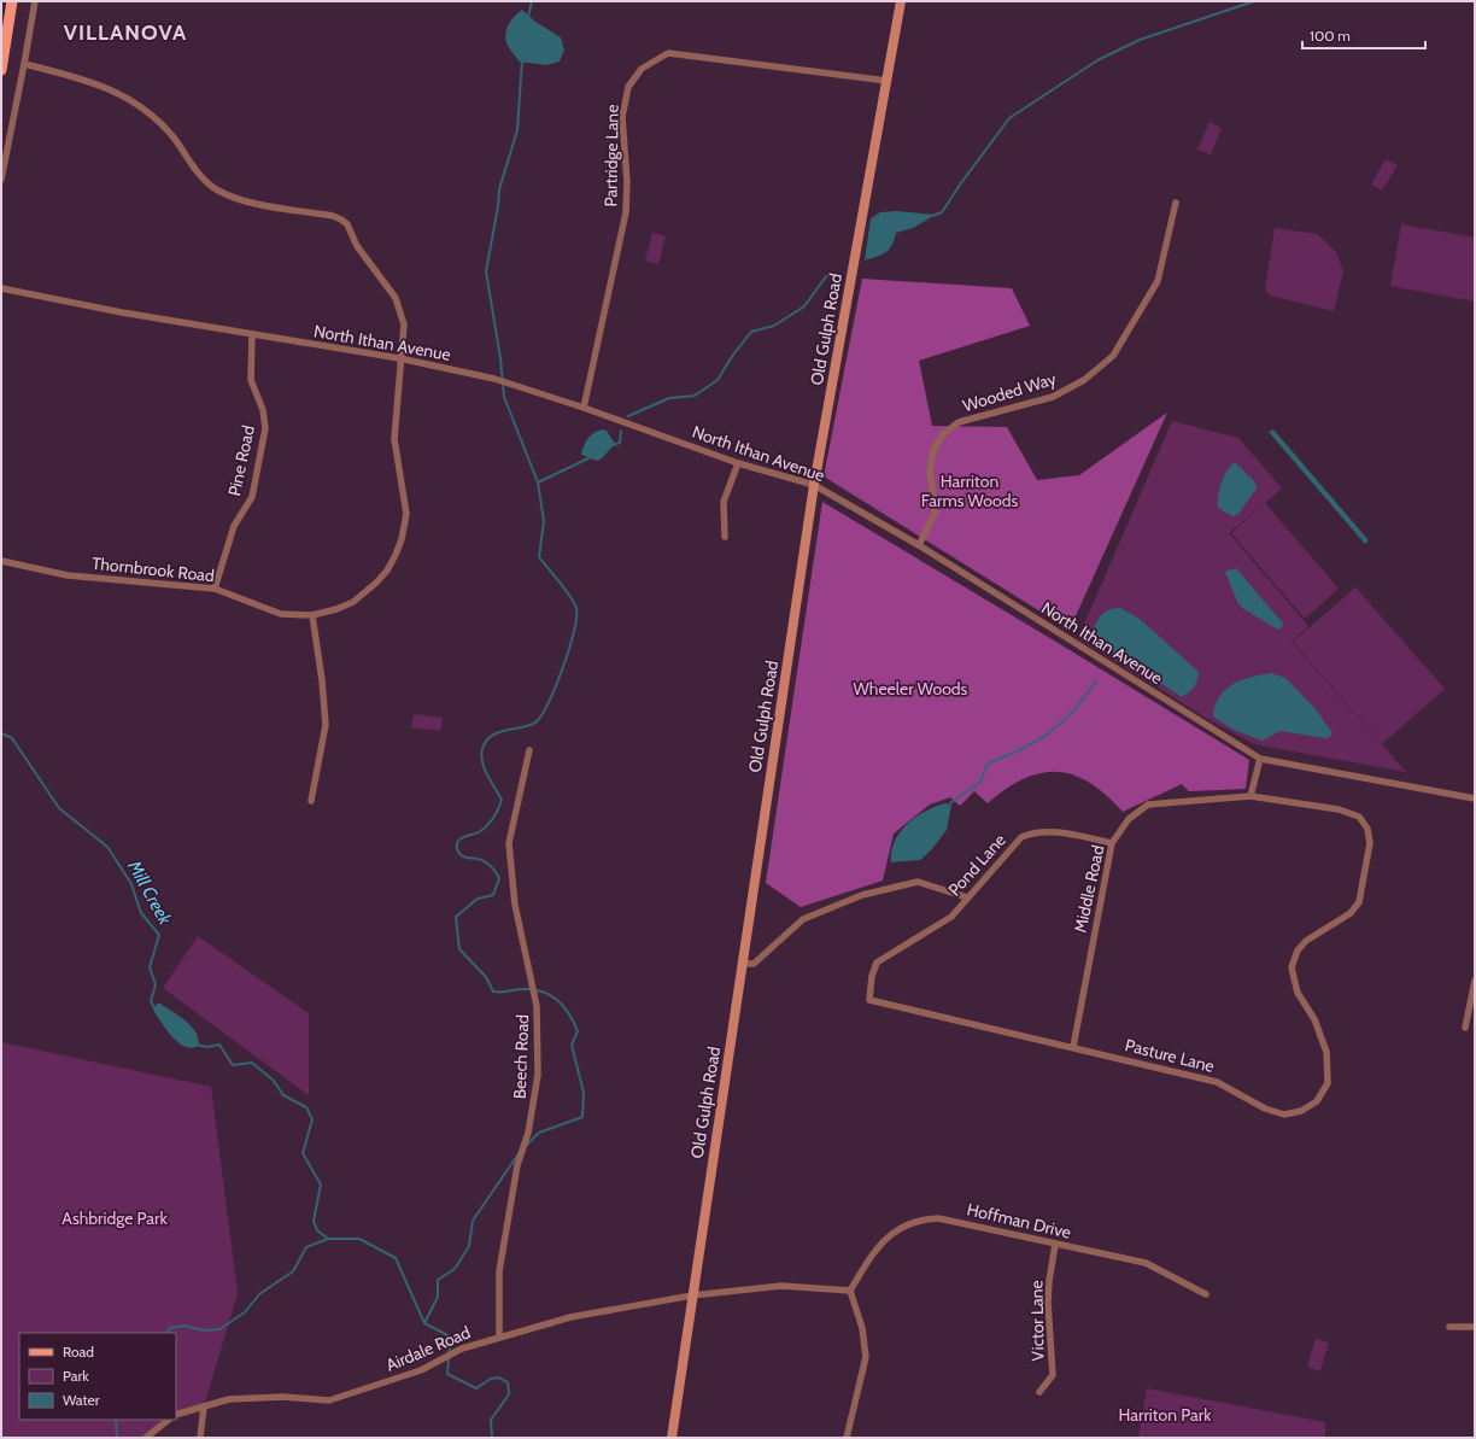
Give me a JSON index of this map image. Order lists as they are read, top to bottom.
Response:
{
  "streets": {
    "street": [
      "Partridge Lane",
      "Old Gulph Road",
      "North Ithan Avenue",
      "Wooded Way",
      "Pine Road",
      "Thornbrook Road",
      "Pond Lane",
      "Middle Road",
      "Pasture Lane",
      "Beech Road",
      "Hoffman Drive",
      "Victor Lane",
      "Airdale Road"
    ]
  },
  "crossings": [
    ["Partridge Lane", "Old Gulph Road"],
    ["Partridge Lane", "North Ithan Avenue"],
    ["Old Gulph Road", "North Ithan Avenue"],
    ["Old Gulph Road", "Airdale Road"],
    ["North Ithan Avenue", "Wooded Way"],
    ["North Ithan Avenue", "Pine Road"],
    ["North Ithan Avenue", "Thornbrook Road"],
    ["Pine Road", "Thornbrook Road"],
    ["Pond Lane", "Middle Road"],
    ["Pond Lane", "Pasture Lane"],
    ["Middle Road", "Pasture Lane"],
    ["Beech Road", "Airdale Road"],
    ["Hoffman Drive", "Victor Lane"],
    ["Hoffman Drive", "Airdale Road"]
  ],
  "districts": ["VILLANOVA"],
  "water": ["Mill Creek"],
  "parks": [
    "Harriton Farms Woods",
    "Wheeler Woods",
    "Ashbridge Park",
    "Harriton Park"
  ],
  "legend": ["Road", "Park", "Water"],
  "scale_bar": "100 m"
}
